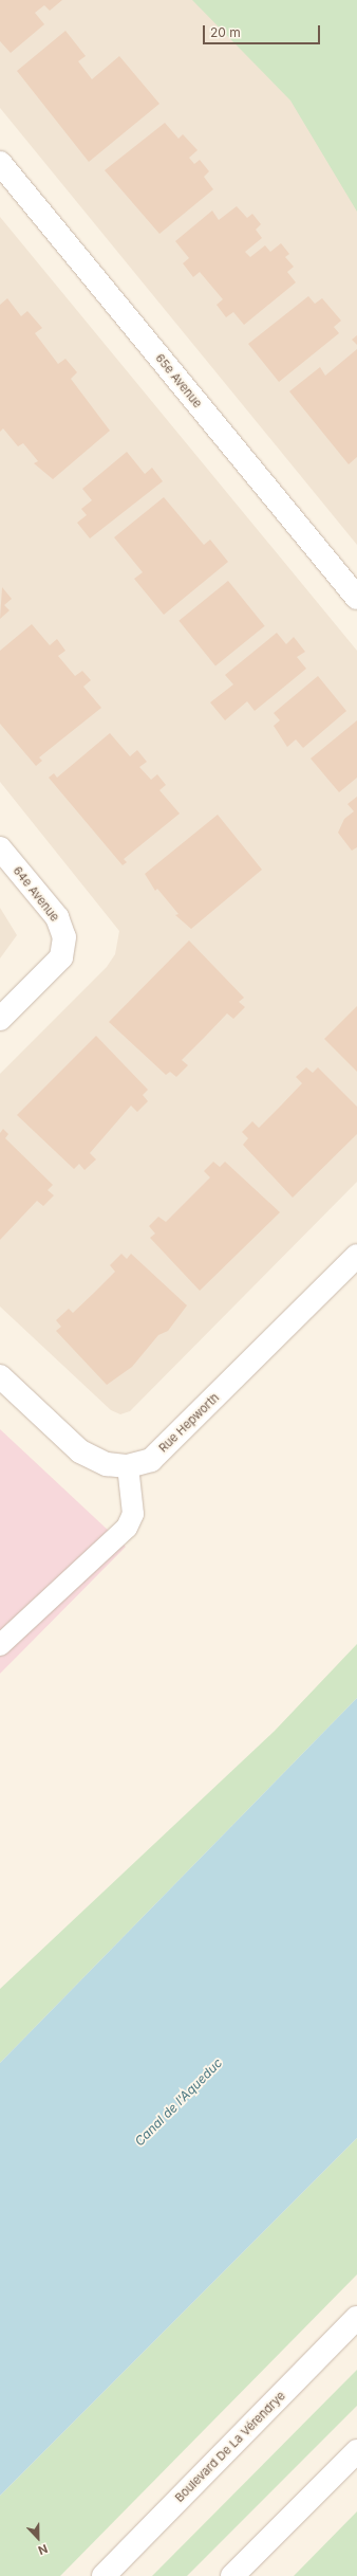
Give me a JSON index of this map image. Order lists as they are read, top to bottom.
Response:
{
  "streets": {
    "street": [
      "65e Avenue",
      "64e Avenue",
      "Rue Hepworth",
      "Boulevard De La Vérendrye"
    ]
  },
  "water": ["Canal de l'Aqueduc"],
  "scale_bar": "20 m",
  "north": "bottom"
}
